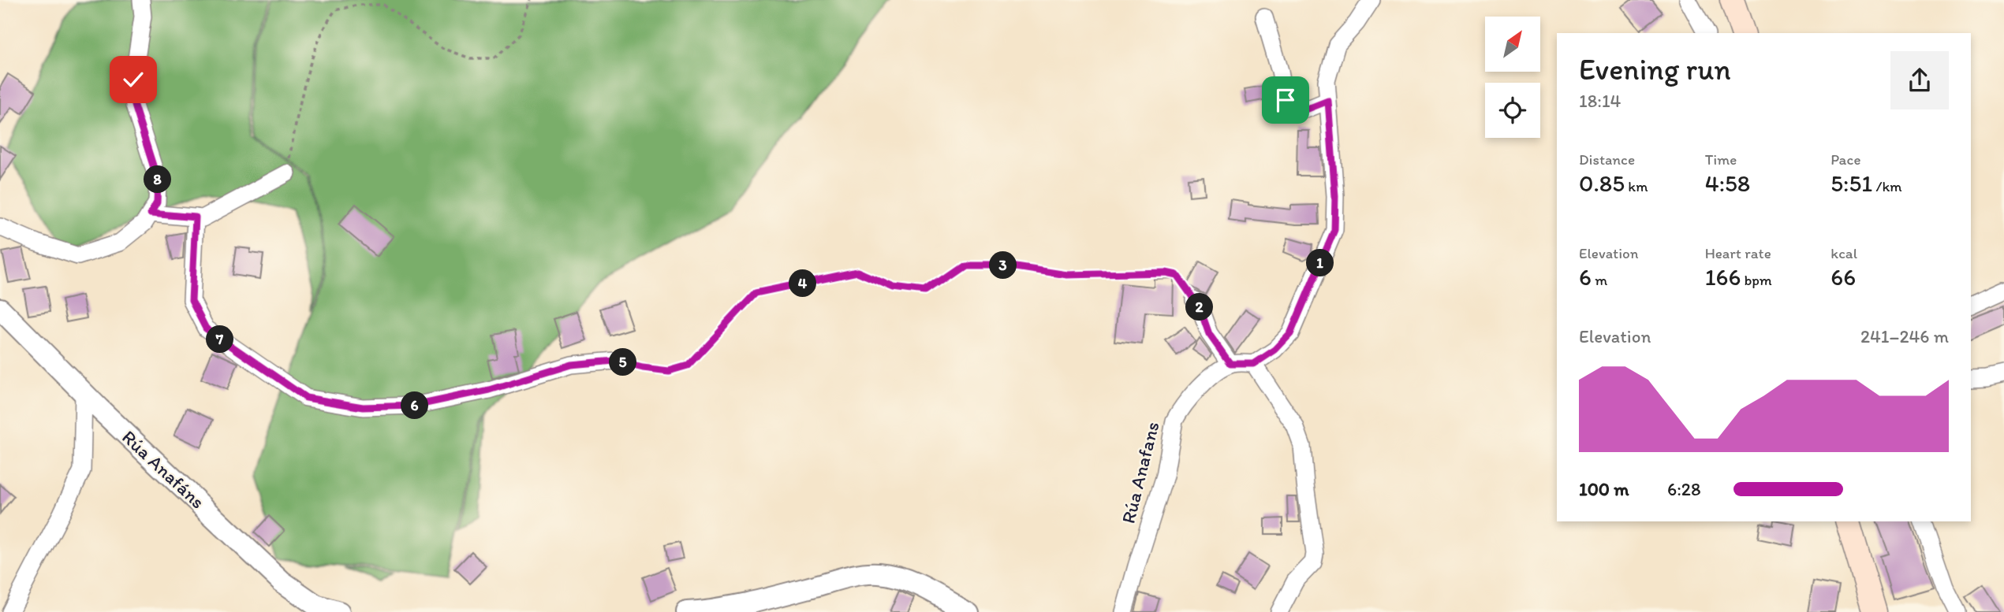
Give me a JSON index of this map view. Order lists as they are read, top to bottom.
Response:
{
  "streets": {
    "street": ["Rúa Anafáns", "Rúa Anafans"]
  },
  "north": "top right",
  "page": {
    "heading": ["Evening run", "18:14"],
    "stats": [
      ["Distance", "0.85 km"],
      ["Time", "4:58"],
      ["Pace", "5:51 /km"],
      ["Elevation", "6 m"],
      ["Heart rate", "166 bpm"],
      ["kcal", "66"]
    ],
    "pins": [
      "8",
      "1",
      "3",
      "4",
      "2",
      "7",
      "5",
      "6"
    ],
    "chart": ["Elevation", "241–246 m"],
    "list": [
      {
        "name": "100 m",
        "note": "6:28"
      }
    ]
  }
}
